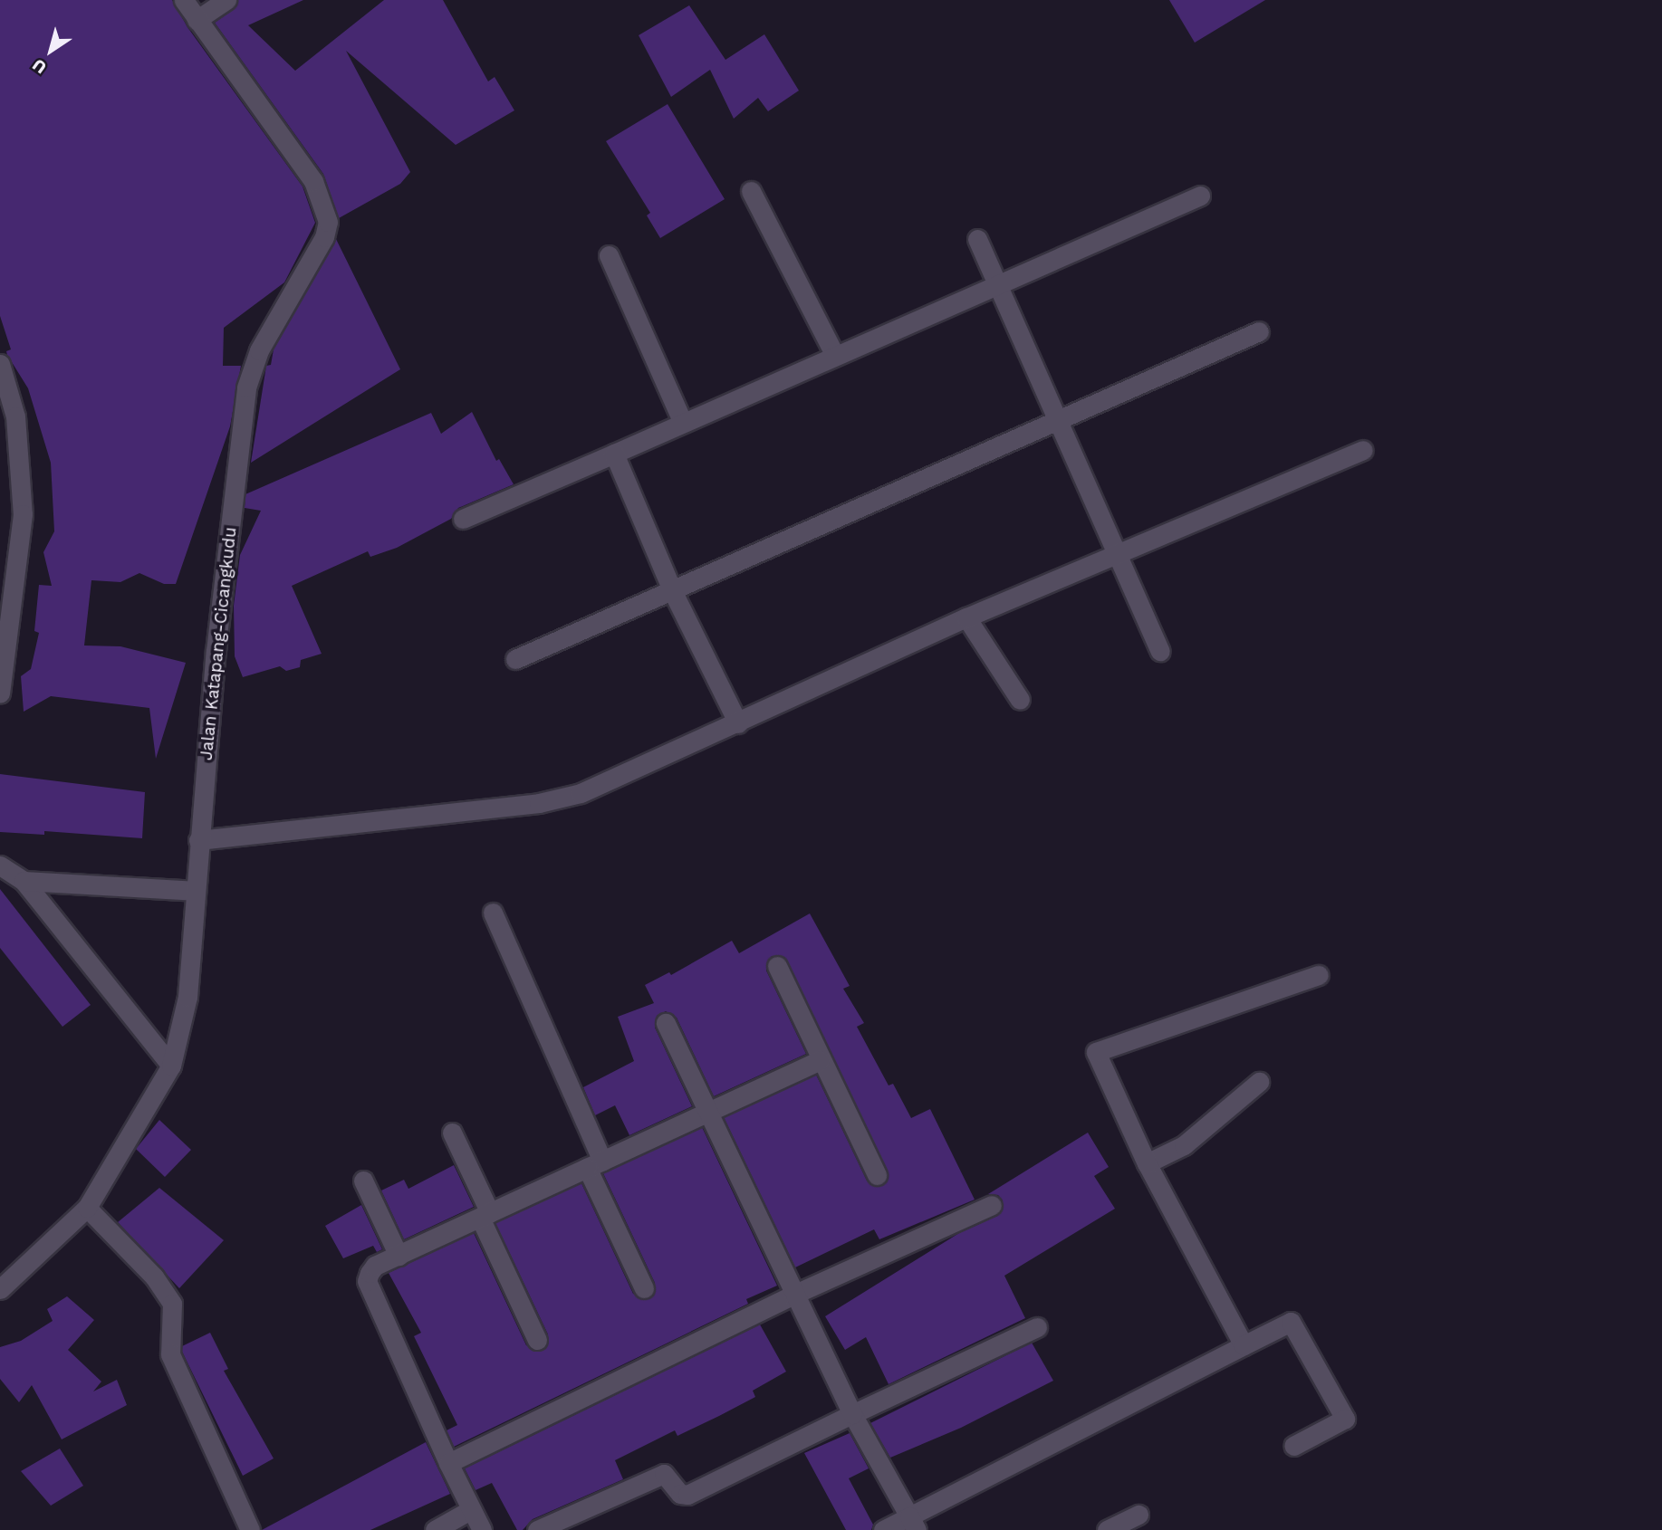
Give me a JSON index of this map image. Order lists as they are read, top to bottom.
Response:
{
  "streets": {
    "street": ["Jalan Katapang-Cicangkudu"]
  },
  "north": "bottom left"
}
